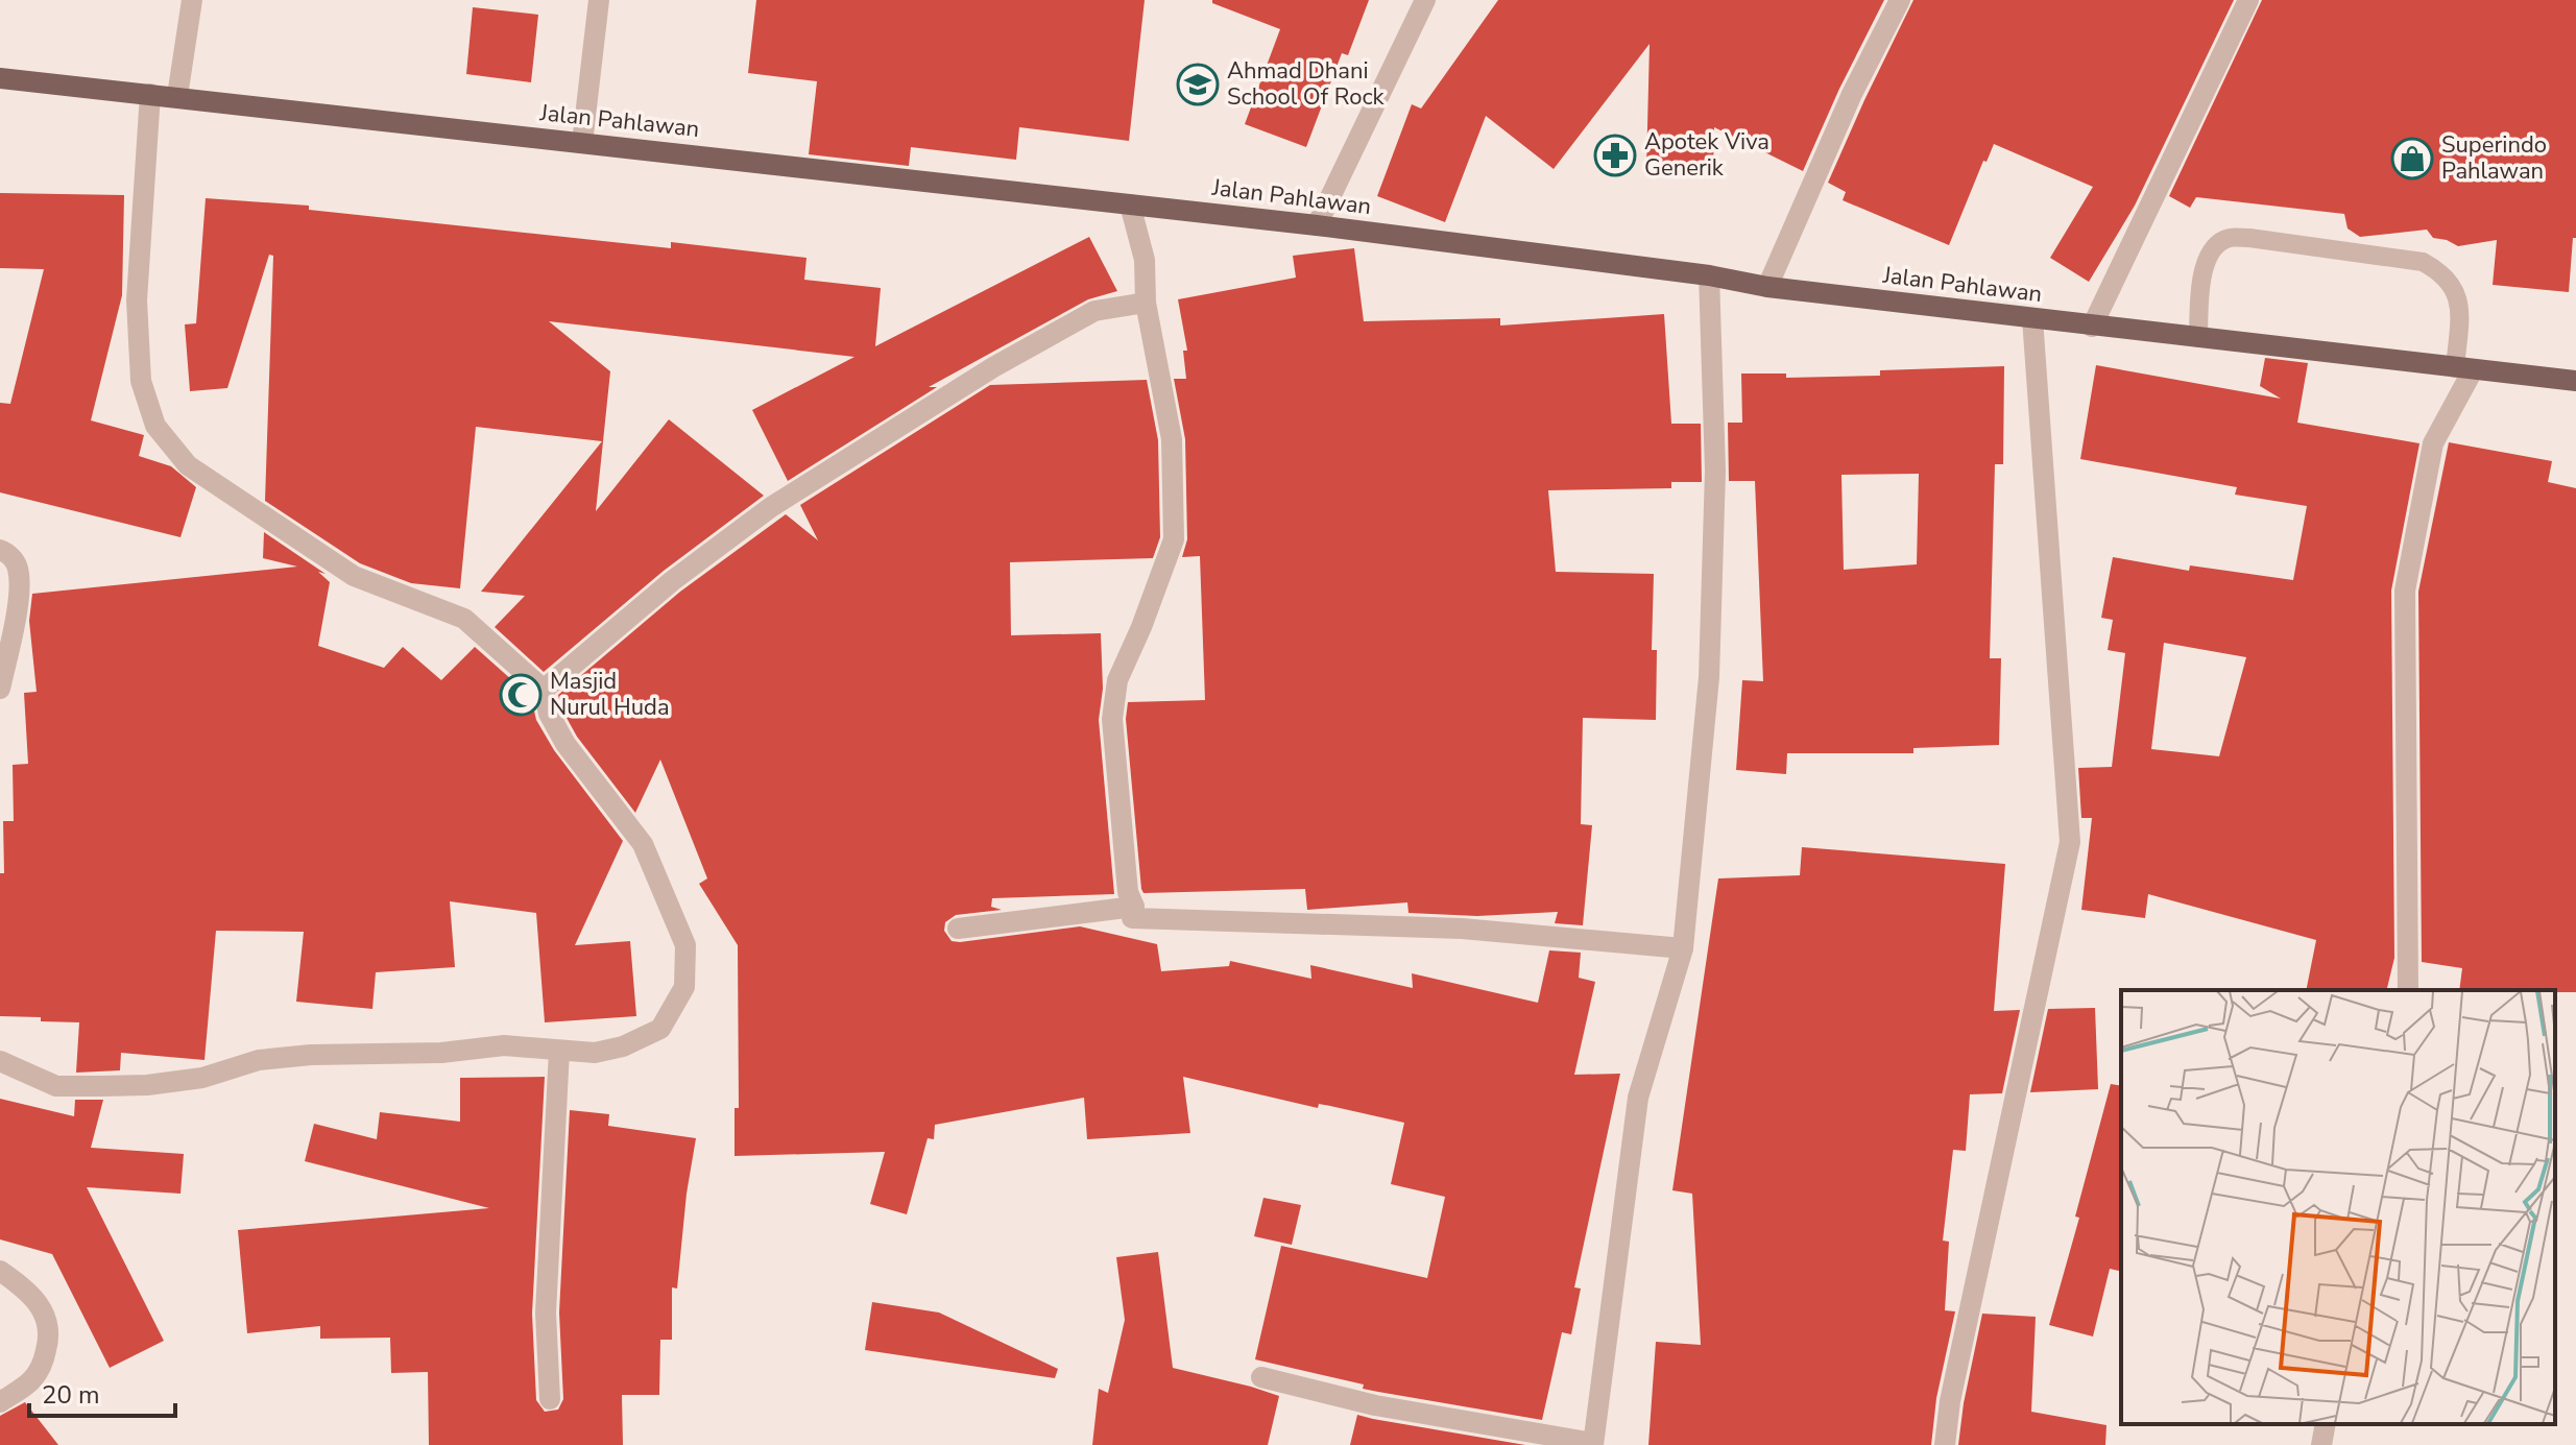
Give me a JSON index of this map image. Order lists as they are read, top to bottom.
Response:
{
  "streets": {
    "main road": ["Jalan Pahlawan"]
  },
  "places": {
    "school or university": ["Ahmad Dhani School Of Rock"],
    "pharmacy": ["Apotek Viva Generik"],
    "shop": ["Superindo Pahlawan"],
    "mosque": ["Masjid Nurul Huda"]
  },
  "scale_bar": "20 m"
}
